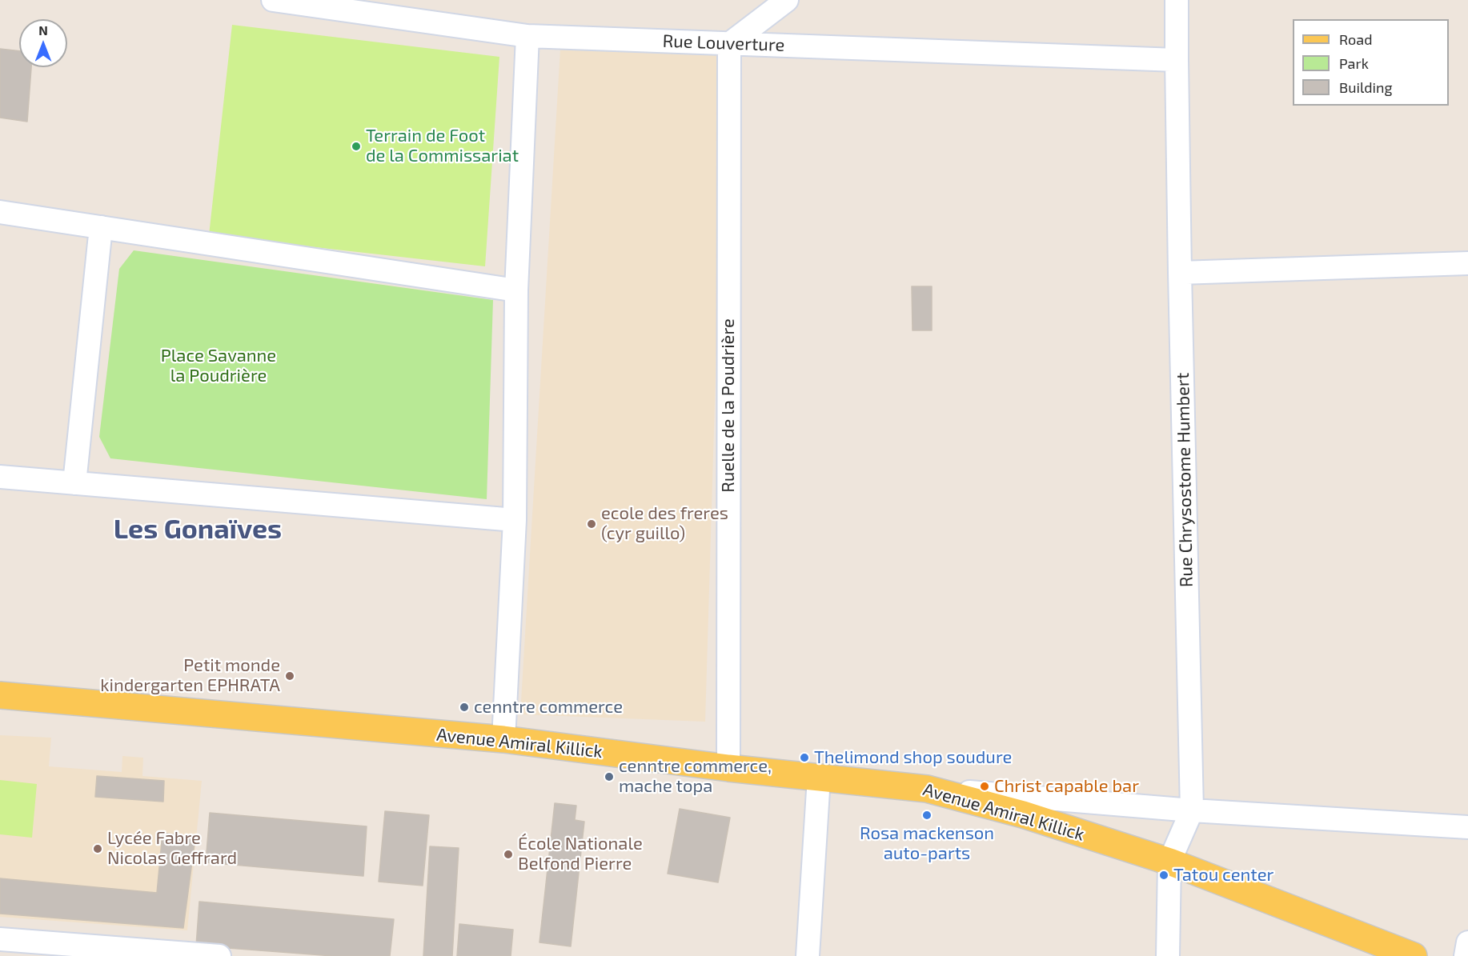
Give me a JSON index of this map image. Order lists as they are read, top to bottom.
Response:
{
  "streets": {
    "main road": ["Avenue Amiral Killick"],
    "street": ["Rue Louverture", "Ruelle de la Poudrière", "Rue Chrysostome Humbert"]
  },
  "crossings": [
    ["Rue Louverture", "Ruelle de la Poudrière"],
    ["Rue Louverture", "Rue Chrysostome Humbert"],
    ["Ruelle de la Poudrière", "Avenue Amiral Killick"],
    ["Rue Chrysostome Humbert", "Avenue Amiral Killick"]
  ],
  "districts": ["Les Gonaïves"],
  "parks": ["Place Savanne la Poudrière"],
  "places": [
    "Terrain de Foot de la Commissariat",
    "ecole des freres (cyr guillo)",
    "Petit monde kindergarten EPHRATA",
    "cenntre commerce",
    "Thelimond shop soudure",
    "cenntre commerce, mache topa",
    "Christ capable bar",
    "Rosa mackenson auto-parts",
    "Lycée Fabre Nicolas Geffrard",
    "École Nationale Belfond Pierre",
    "Tatou center"
  ],
  "legend": ["Road", "Park", "Building"],
  "north": "top"
}
